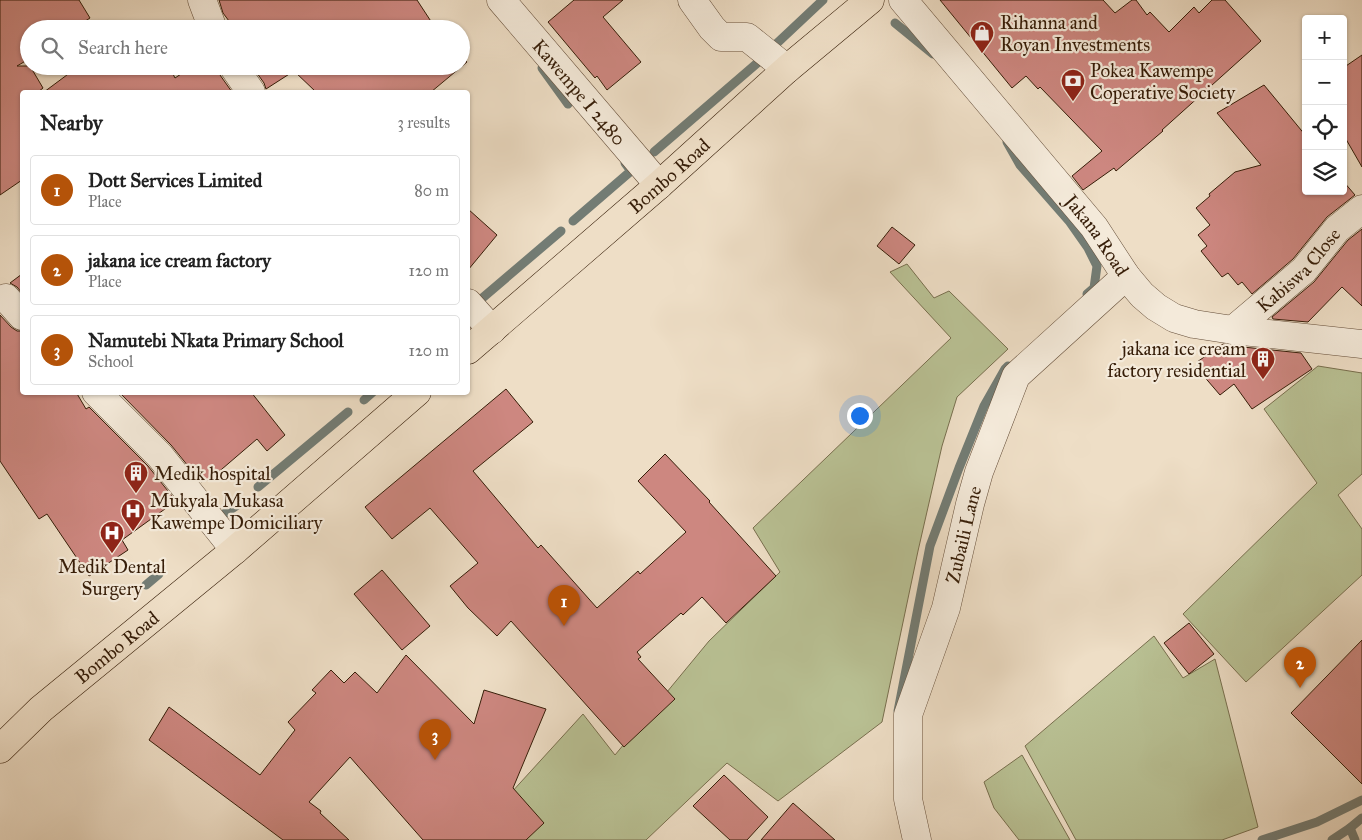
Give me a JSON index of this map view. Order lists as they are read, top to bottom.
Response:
{
  "streets": {
    "main road": ["Bombo Road"],
    "street": [
      "Kawempe I 2480",
      "Jakana Road",
      "Kabiswa Close",
      "Zubaili Lane"
    ]
  },
  "crossings": [
    ["Kawempe I 2480", "Bombo Road"],
    ["Jakana Road", "Kabiswa Close"],
    ["Jakana Road", "Zubaili Lane"]
  ],
  "places": {
    "shop": ["Rihanna and Royan Investments"],
    "bank": ["Pokea Kawempe Coperative Society"],
    "building": ["jakana ice cream factory residential", "Medik hospital"],
    "hospital": ["Mukyala Mukasa Kawempe Domiciliary", "Medik Dental Surgery"]
  },
  "page": {
    "map_buttons": ["+", "−"],
    "search": "Search here",
    "heading": ["Nearby", "3 results"],
    "list": [
      {
        "mark": "1",
        "name": "Dott Services Limited",
        "note": "Place",
        "value": "80 m"
      },
      {
        "mark": "2",
        "name": "jakana ice cream factory",
        "note": "Place",
        "value": "120 m"
      },
      {
        "mark": "3",
        "name": "Namutebi Nkata Primary School",
        "note": "School",
        "value": "120 m"
      }
    ],
    "pins": ["1", "2", "3"]
  }
}
